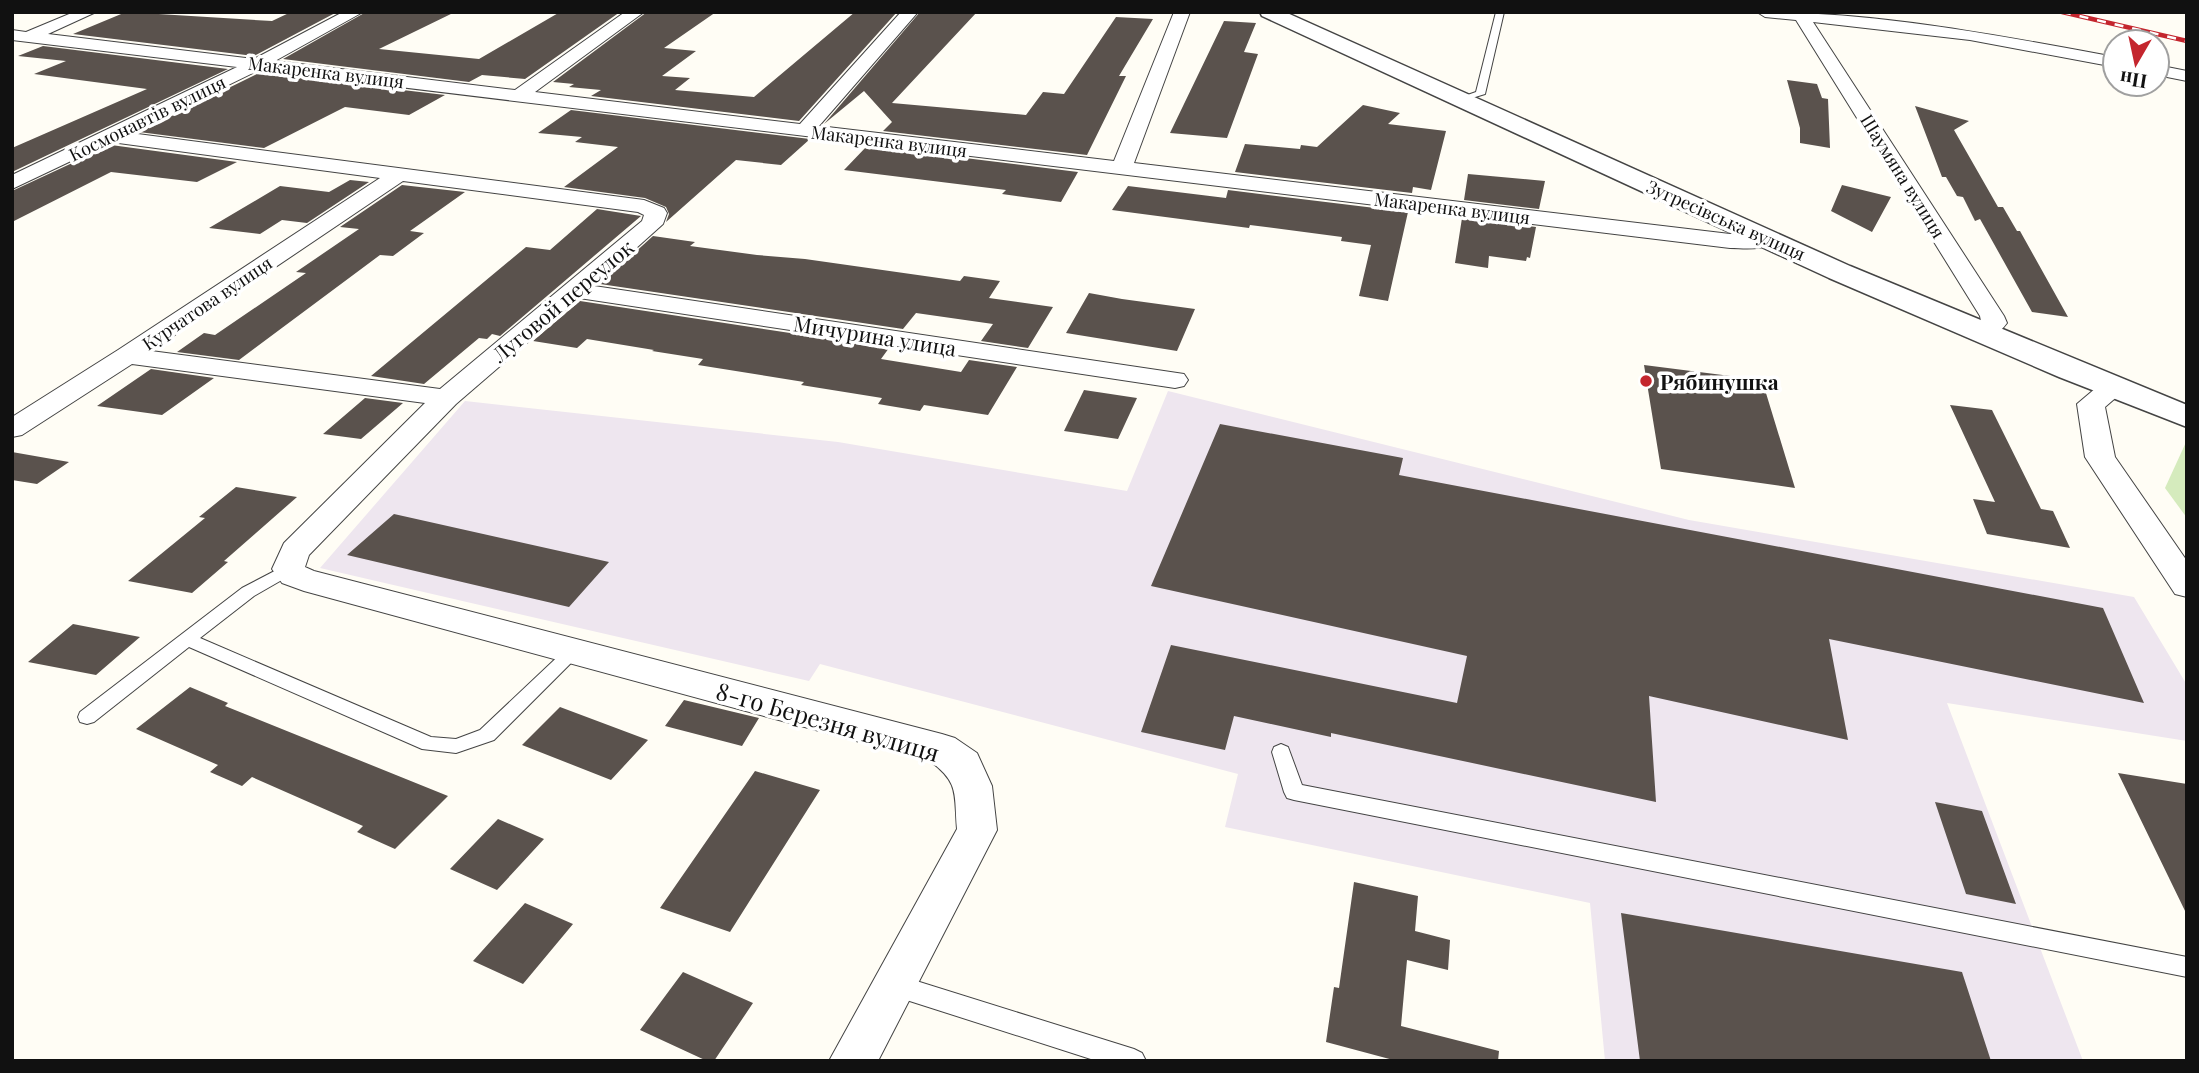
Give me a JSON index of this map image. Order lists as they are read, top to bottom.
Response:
{
  "streets": {
    "street": [
      "Макаренка вулиця",
      "Космонавтів вулиця",
      "Шаумяна вулиця",
      "Зугресівська вулиця",
      "Луговой переулок",
      "Курчатова вулиця",
      "Мичурина улица",
      "8-го Березня вулиця"
    ]
  },
  "crossings": [
    ["Макаренка вулиця", "Космонавтів вулиця"],
    ["Макаренка вулиця", "Зугресівська вулиця"],
    ["Космонавтів вулиця", "Луговой переулок"],
    ["Шаумяна вулиця", "Зугресівська вулиця"],
    ["Луговой переулок", "Курчатова вулиця"],
    ["Луговой переулок", "Мичурина улица"]
  ],
  "places": ["Рябинушка"],
  "north": "bottom"
}
